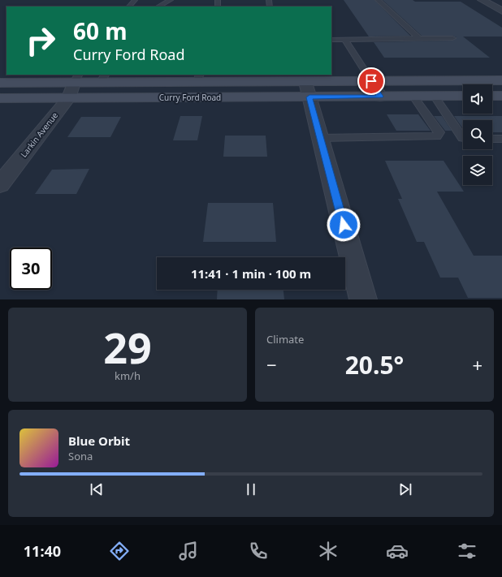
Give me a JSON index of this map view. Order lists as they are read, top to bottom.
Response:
{
  "streets": {
    "main road": ["Curry Ford Road"],
    "street": ["Larkin Avenue"]
  },
  "crossings": [
    ["Curry Ford Road", "Larkin Avenue"]
  ],
  "page": {
    "turn": ["60 m", "Curry Ford Road"],
    "limit": "30",
    "trip": "11:41 · 1 min · 100 m",
    "tile": [
      ["29", "km/h"],
      "Climate"
    ],
    "heat": ["−", "20.5°", "+"],
    "song": ["Blue Orbit", "Sona"],
    "tabs": "11:40"
  }
}
